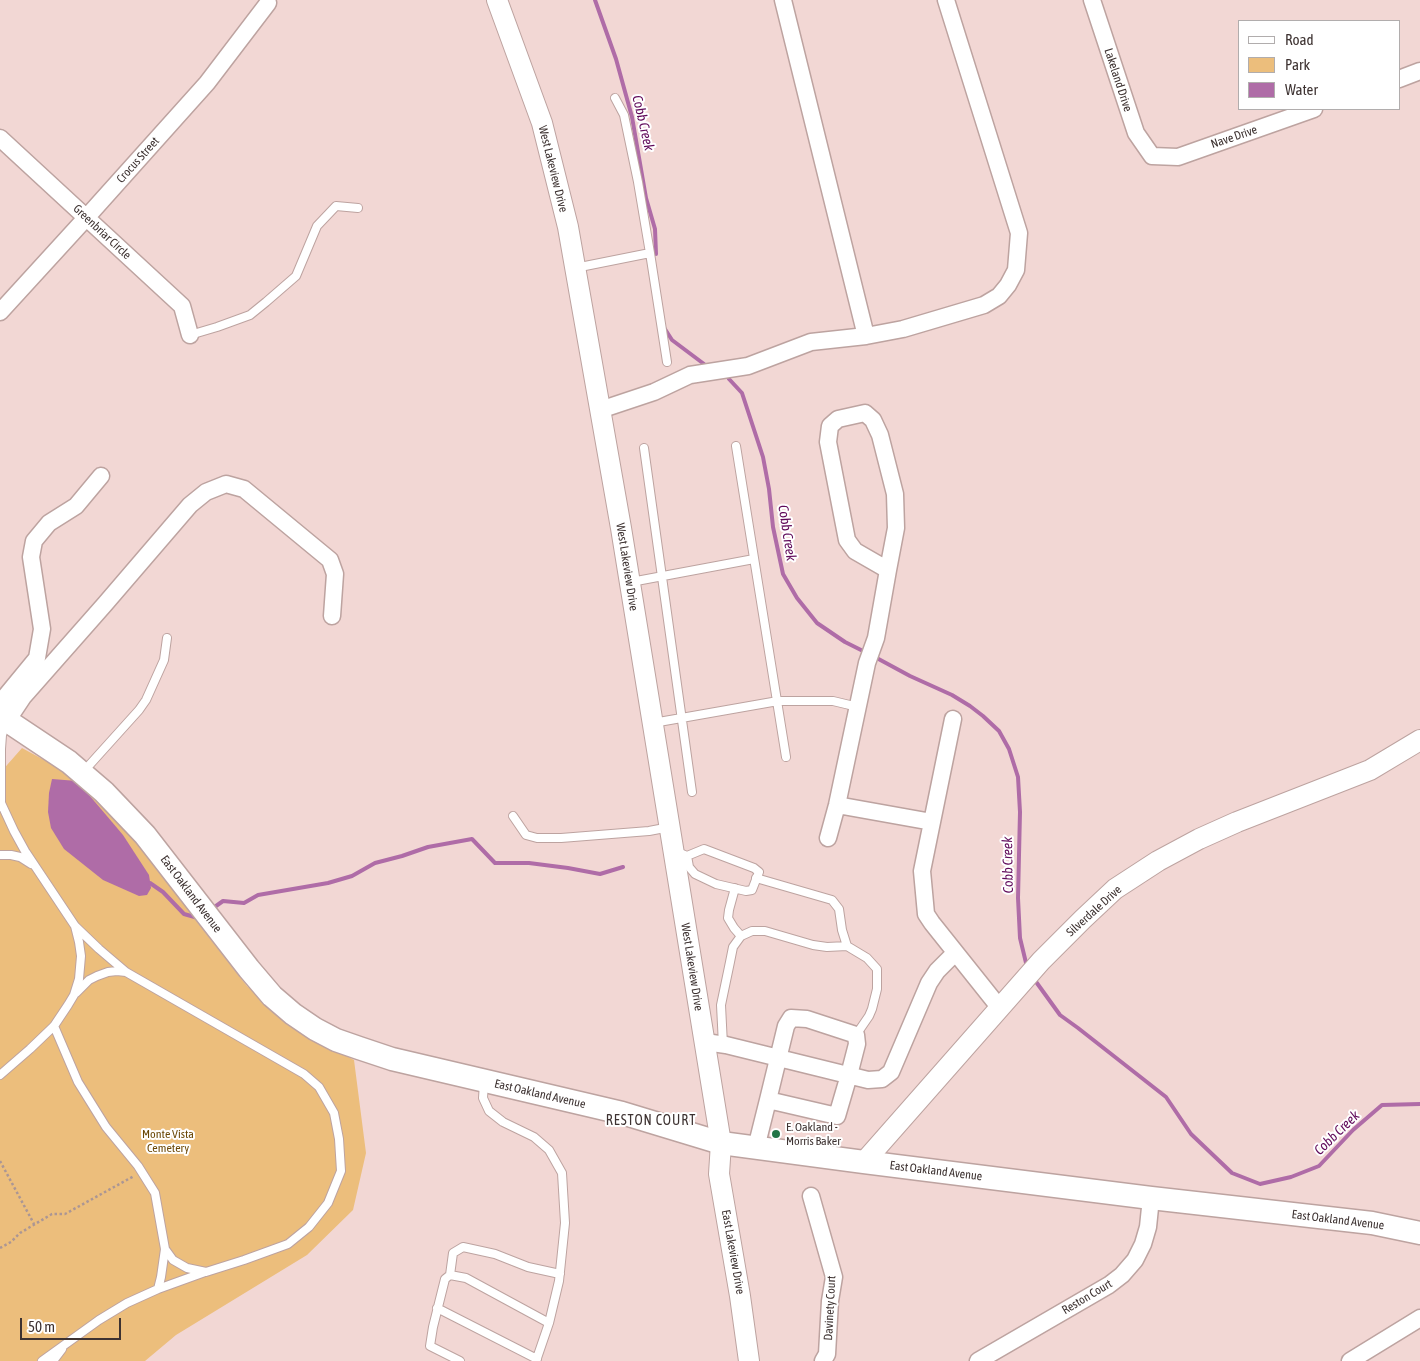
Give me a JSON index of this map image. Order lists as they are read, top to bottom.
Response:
{
  "streets": {
    "main road": ["East Oakland Avenue"],
    "street": [
      "Lakeland Drive",
      "Nave Drive",
      "Crocus Street",
      "West Lakeview Drive",
      "Greenbriar Circle",
      "Silverdale Drive",
      "East Lakeview Drive",
      "Reston Court",
      "Davinety Court"
    ]
  },
  "crossings": [
    ["Lakeland Drive", "Nave Drive"],
    ["Crocus Street", "Greenbriar Circle"],
    ["West Lakeview Drive", "East Oakland Avenue"],
    ["West Lakeview Drive", "East Lakeview Drive"],
    ["East Oakland Avenue", "Silverdale Drive"],
    ["East Oakland Avenue", "East Lakeview Drive"],
    ["East Oakland Avenue", "Reston Court"]
  ],
  "districts": ["RESTON COURT"],
  "water": ["Cobb Creek"],
  "parks": ["Monte Vista Cemetery"],
  "places": ["E. Oakland - Morris Baker"],
  "legend": ["Road", "Park", "Water"],
  "scale_bar": "50 m"
}
